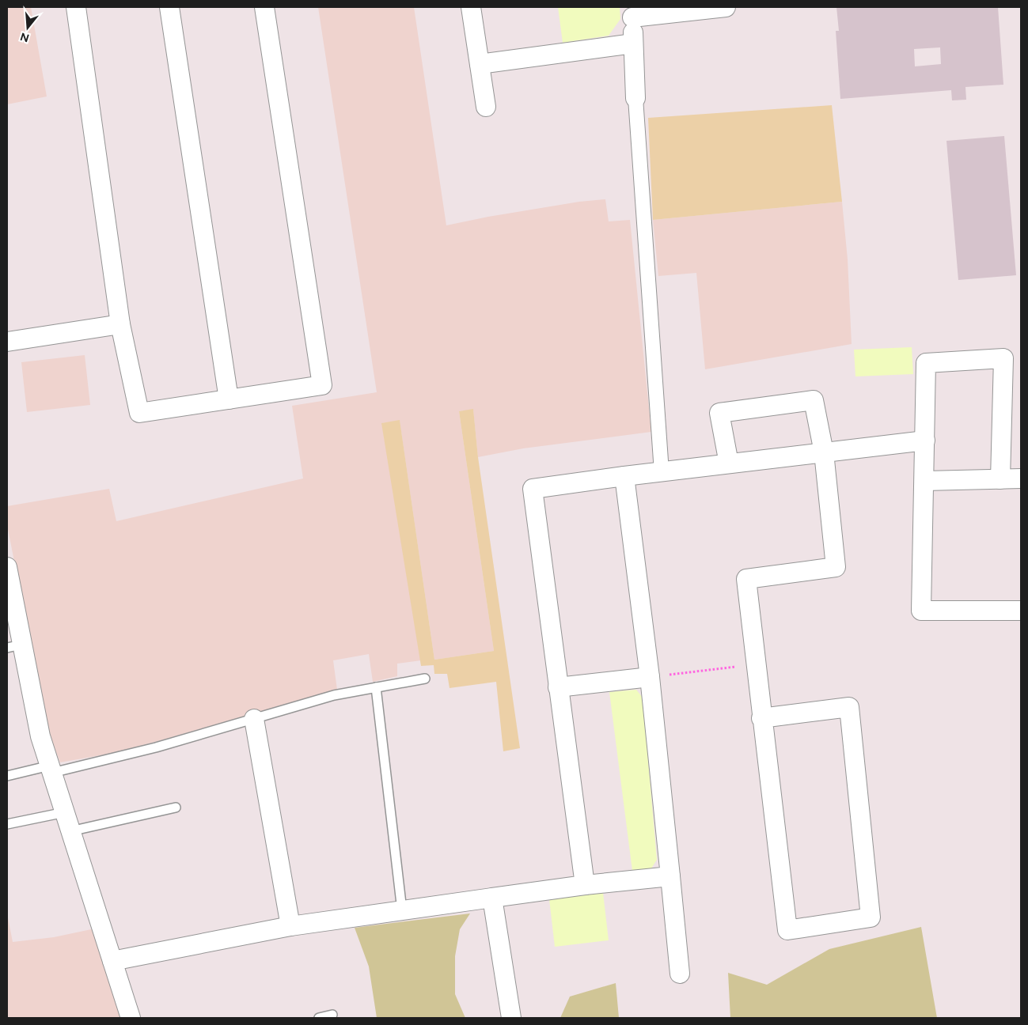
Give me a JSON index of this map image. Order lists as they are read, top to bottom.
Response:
{
  "north": "bottom"
}
